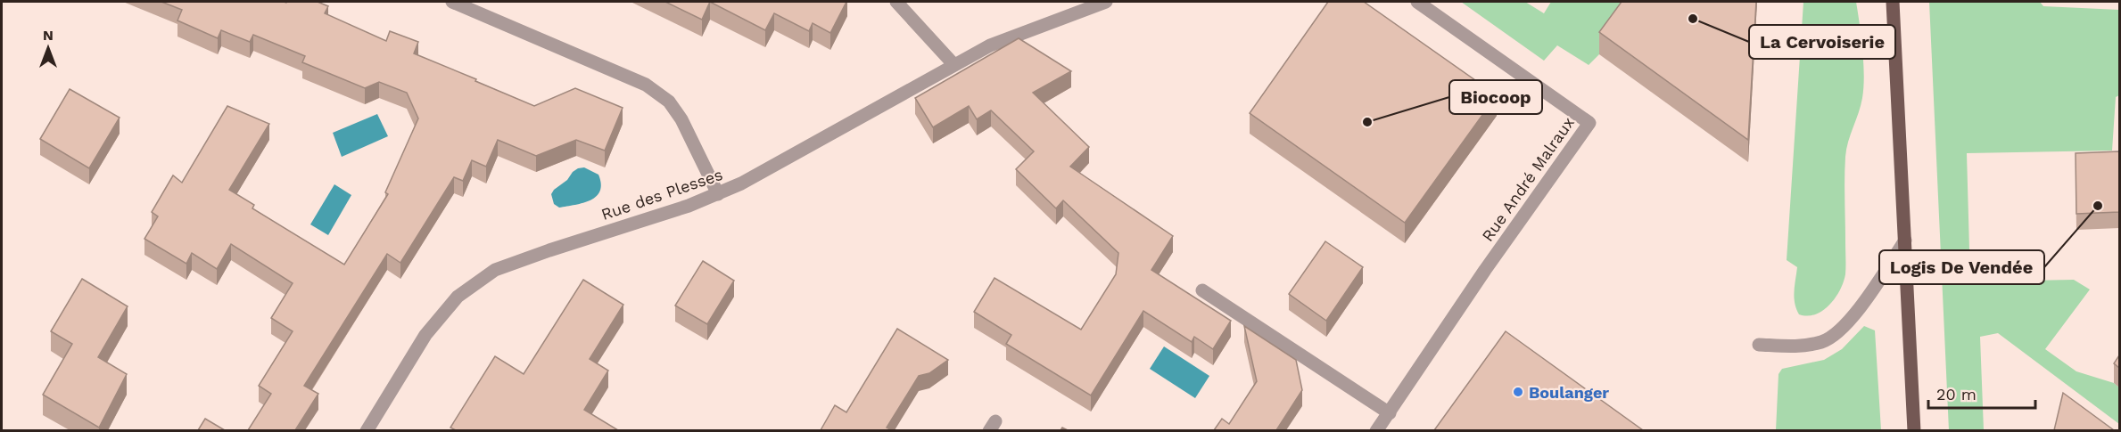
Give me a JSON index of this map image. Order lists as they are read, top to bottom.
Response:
{
  "streets": {
    "street": ["Rue André Malraux", "Rue des Plesses"]
  },
  "places": [
    "La Cervoiserie",
    "Biocoop",
    "Logis De Vendée",
    "Boulanger"
  ],
  "scale_bar": "20 m",
  "north": "top"
}
